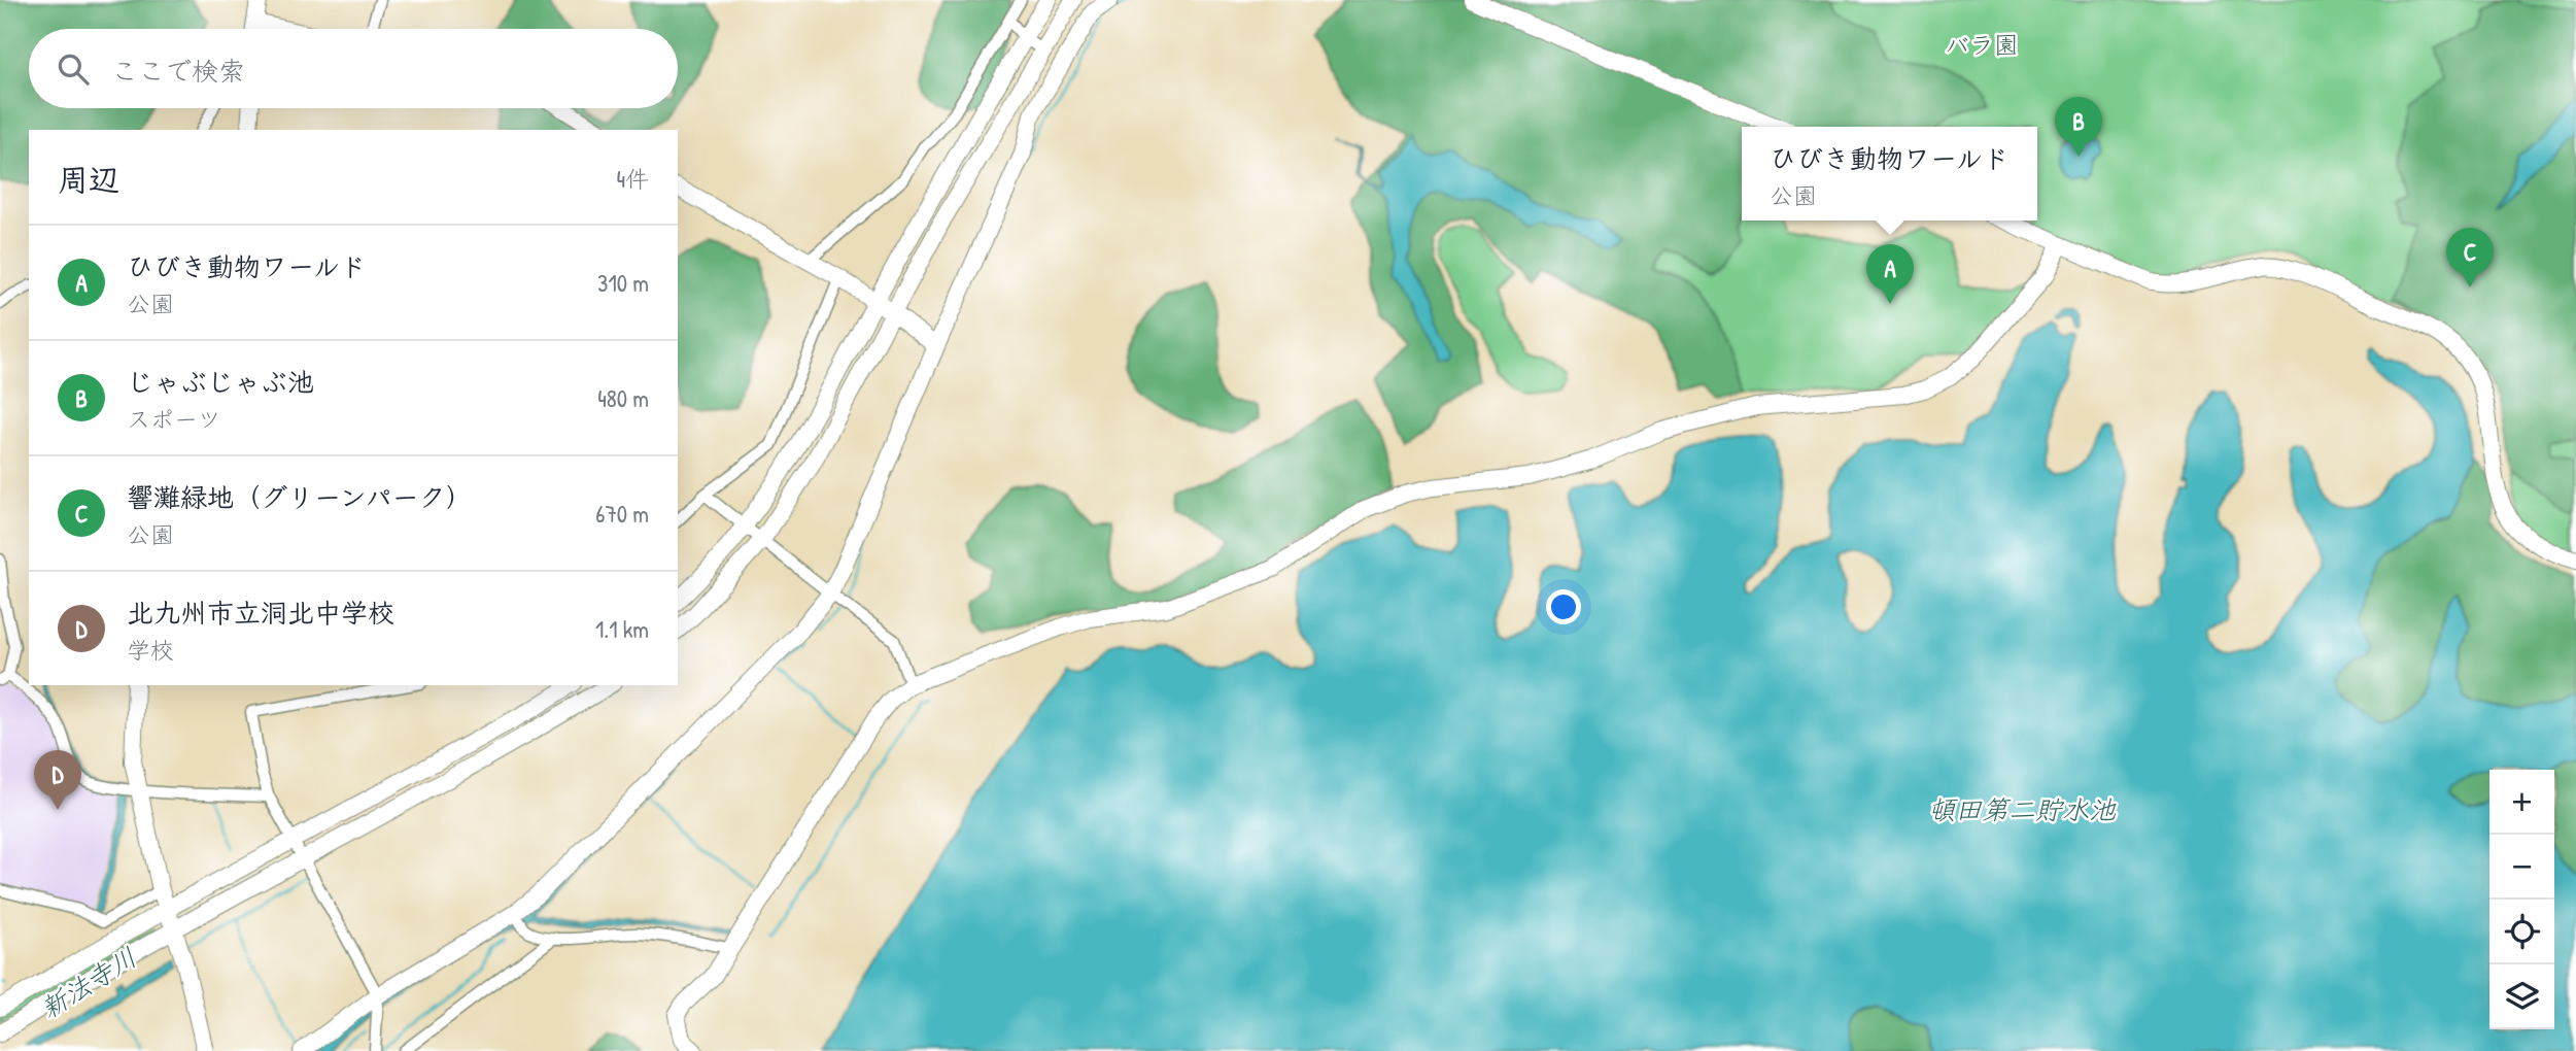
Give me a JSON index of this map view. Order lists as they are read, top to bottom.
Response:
{
  "water": ["頓田第二貯水池", "新法寺川"],
  "parks": ["バラ園"],
  "page": {
    "search": "ここで検索",
    "pins": [
      "B",
      "C",
      "A",
      "D"
    ],
    "popup": ["ひびき動物ワールド", "公園"],
    "heading": ["周辺", "4件"],
    "list": [
      {
        "mark": "A",
        "name": "ひびき動物ワールド",
        "note": "公園",
        "value": "310 m"
      },
      {
        "mark": "B",
        "name": "じゃぶじゃぶ池",
        "note": "スポーツ",
        "value": "480 m"
      },
      {
        "mark": "C",
        "name": "響灘緑地（グリーンパーク）",
        "note": "公園",
        "value": "670 m"
      },
      {
        "mark": "D",
        "name": "北九州市立洞北中学校",
        "note": "学校",
        "value": "1.1 km"
      }
    ],
    "map_buttons": ["+", "−"]
  }
}
